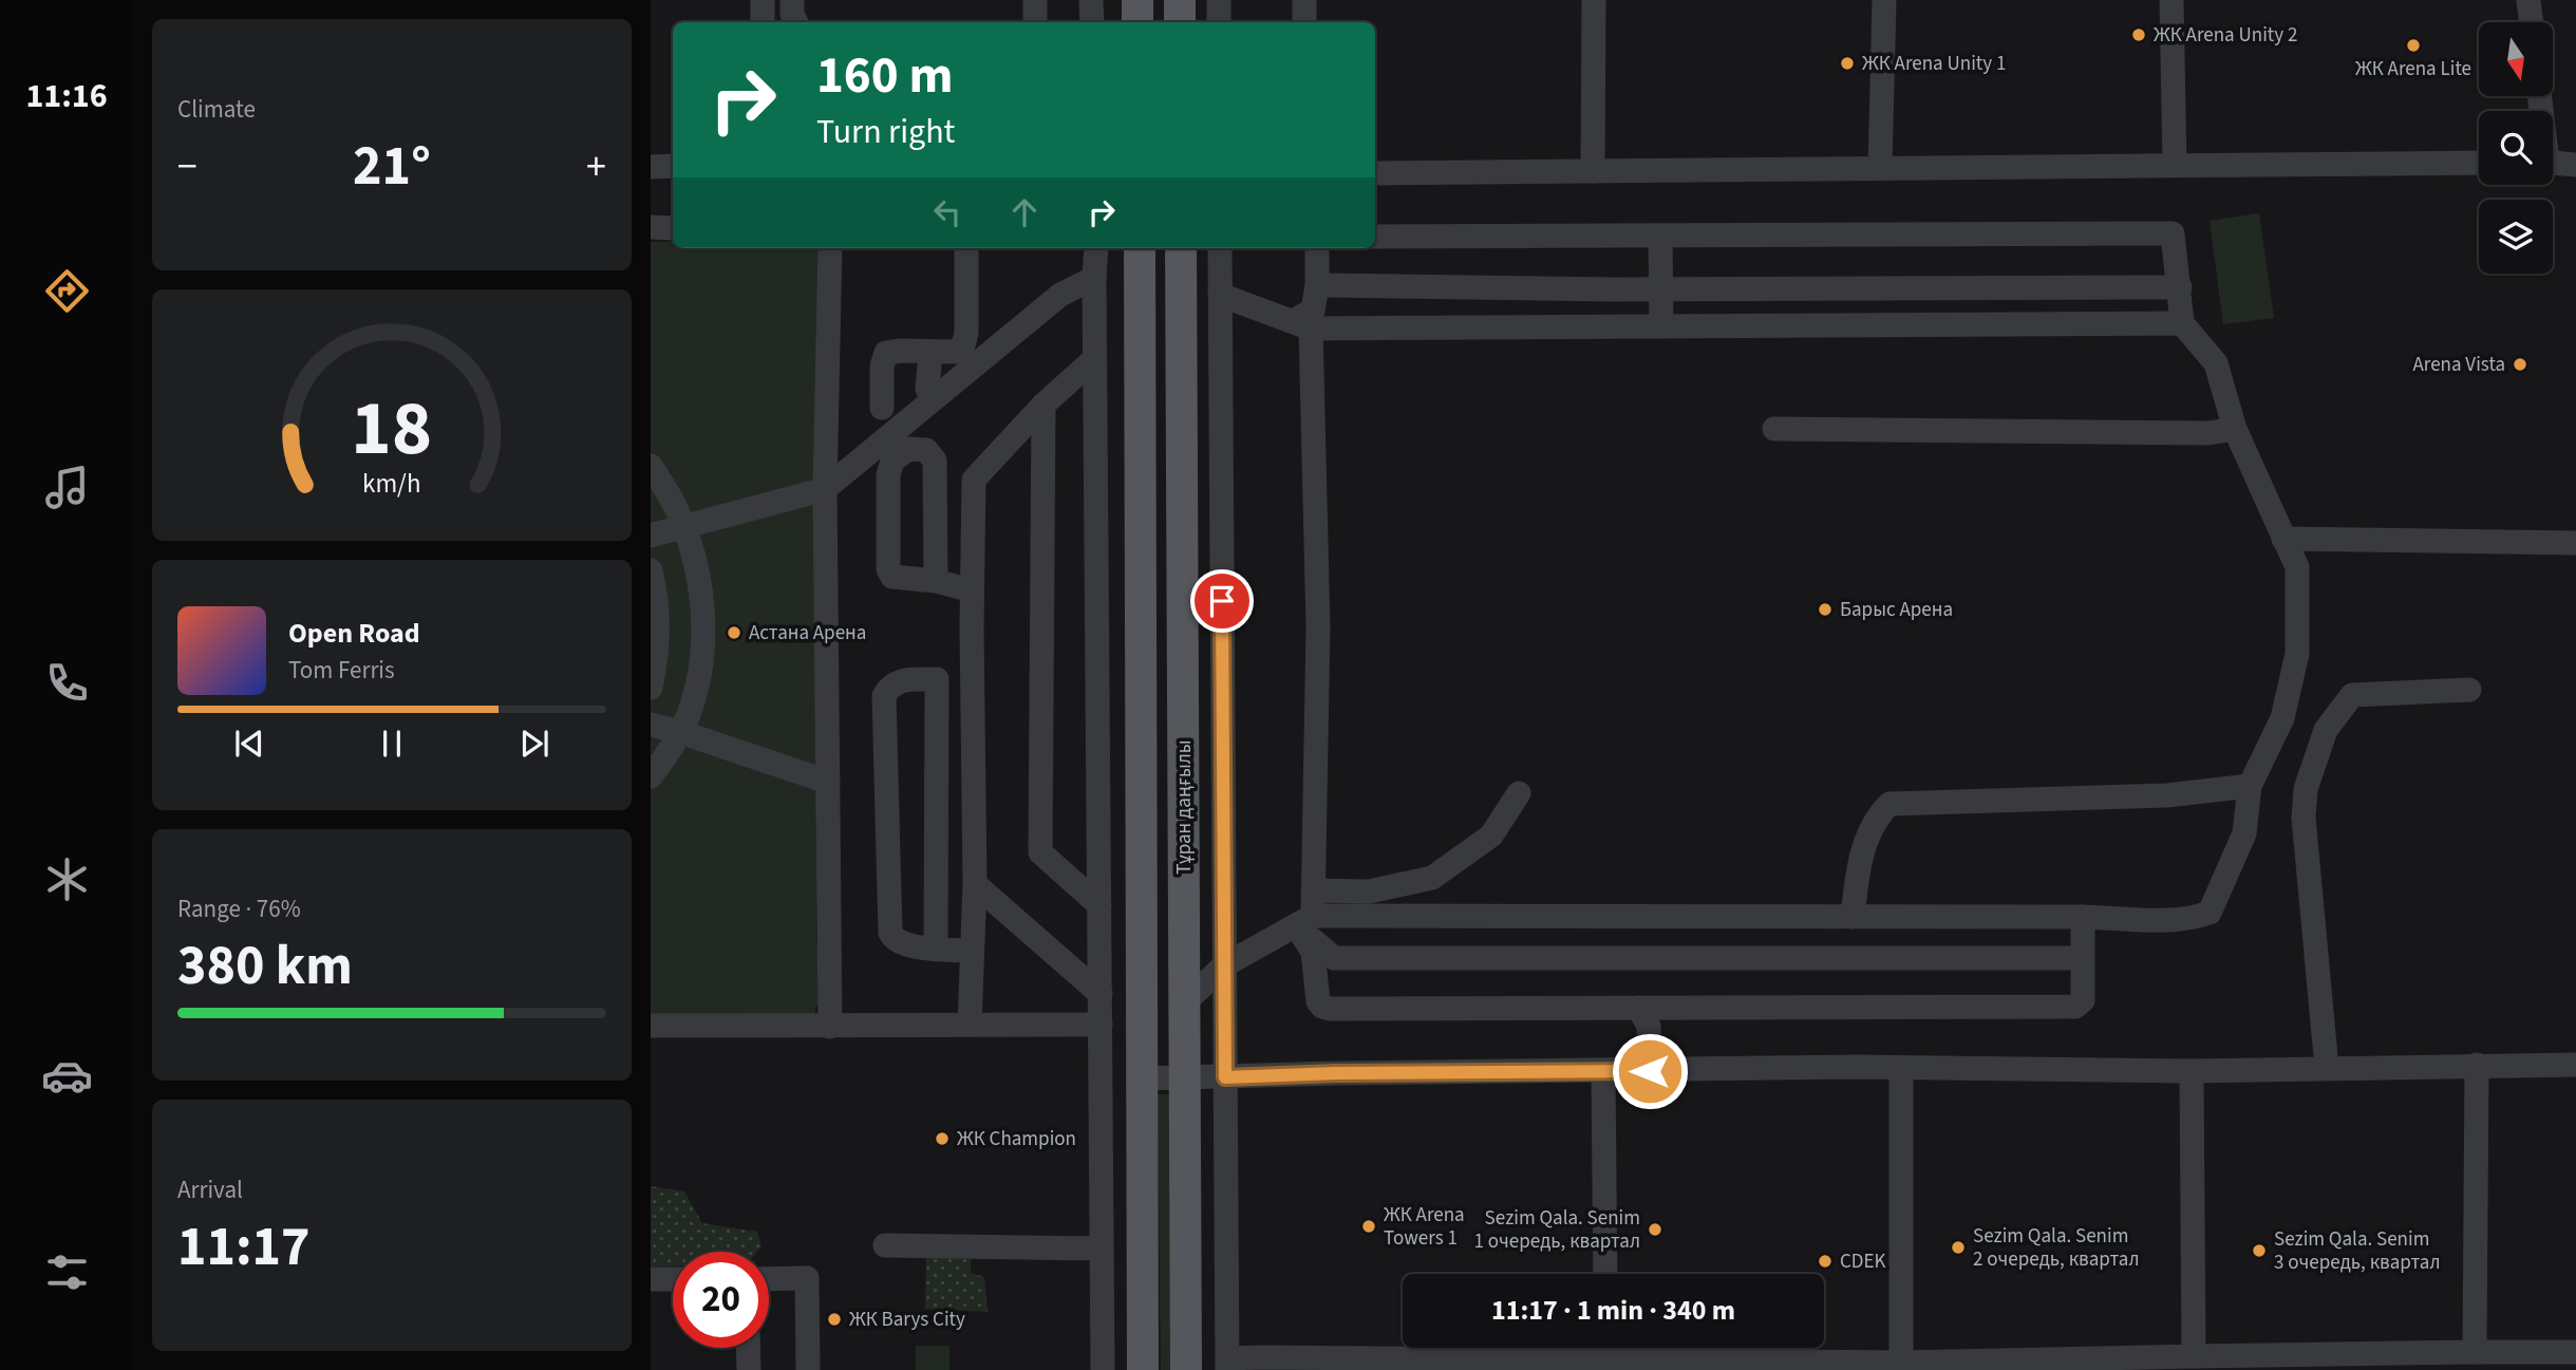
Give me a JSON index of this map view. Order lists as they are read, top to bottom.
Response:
{
  "streets": {
    "main road": ["Тұран даңғылы"]
  },
  "places": [
    "ЖК Arena Unity 2",
    "ЖК Arena Lite",
    "ЖК Arena Unity 1",
    "Arena Vista",
    "Барыс Арена",
    "Астана Арена",
    "ЖК Champion",
    "ЖК Arena Towers 1",
    "Sezim Qala. Senim 1 очередь, квартал",
    "Sezim Qala. Senim 2 очередь, квартал",
    "Sezim Qala. Senim 3 очередь, квартал",
    "CDEK",
    "ЖК Barys City"
  ],
  "north": "bottom",
  "page": {
    "tabs": "11:16",
    "tile": [
      "Climate",
      ["Range · 76%", "380 km"],
      ["Arrival", "11:17"]
    ],
    "turn": ["160 m", "Turn right"],
    "heat": ["−", "21°", "+"],
    "song": ["Open Road", "Tom Ferris"],
    "limit": "20",
    "trip": "11:17 · 1 min · 340 m",
    "gauge": ["18", "km/h"]
  }
}
